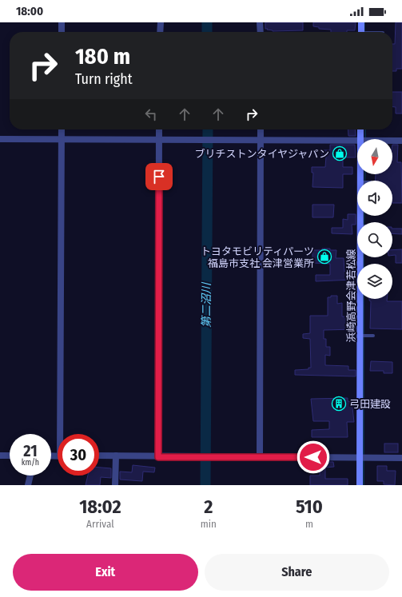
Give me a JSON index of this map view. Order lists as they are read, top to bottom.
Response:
{
  "streets": {
    "main road": ["浜崎高野会津若松線"]
  },
  "water": ["第二沼川"],
  "places": {
    "shop": ["ブリチストンタイヤジャパン", "トヨタモビリティパーツ 福島市支社 会津営業所"],
    "building": ["弓田建設"]
  },
  "north": "bottom",
  "page": {
    "status": "18:00",
    "turn": ["180 m", "Turn right"],
    "speed": "21 km/h",
    "limit": "30",
    "eta": [
      "18:02",
      "Arrival",
      "2",
      "min",
      "510",
      "m"
    ],
    "buttons": ["Exit", "Share"]
  }
}
